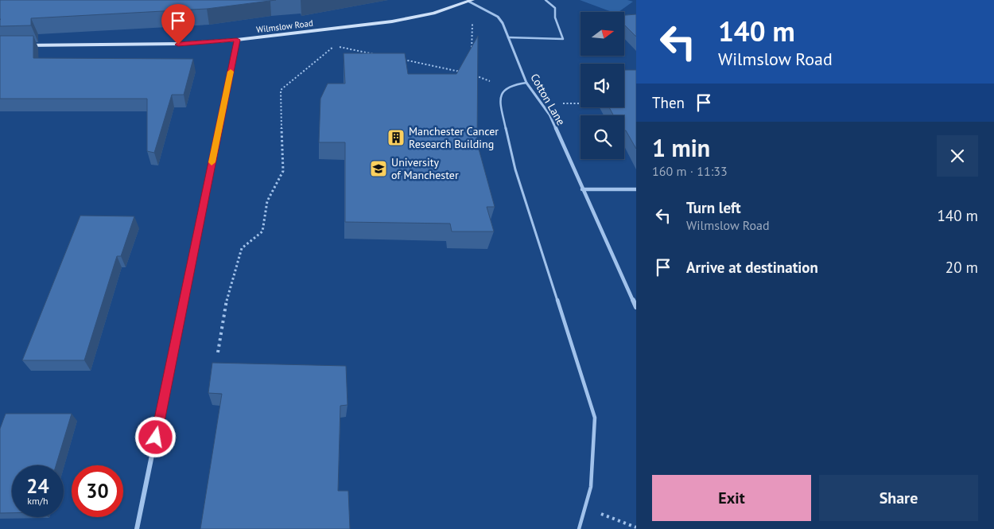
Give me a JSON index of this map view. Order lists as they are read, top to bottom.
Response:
{
  "streets": {
    "main road": ["Wilmslow Road"],
    "street": ["Cotton Lane"]
  },
  "crossings": [
    ["Wilmslow Road", "Cotton Lane"]
  ],
  "places": {
    "building": ["Manchester Cancer Research Building"],
    "school or university": ["University of Manchester"]
  },
  "north": "right",
  "page": {
    "turn": ["140 m", "Wilmslow Road"],
    "then": "Then",
    "heading": ["1 min", "160 m · 11:33"],
    "list": [
      {
        "name": "Turn left",
        "note": "Wilmslow Road",
        "value": "140 m"
      },
      {
        "name": "Arrive at destination",
        "value": "20 m"
      }
    ],
    "speed": "24 km/h",
    "limit": "30",
    "buttons": ["Exit", "Share"]
  }
}
